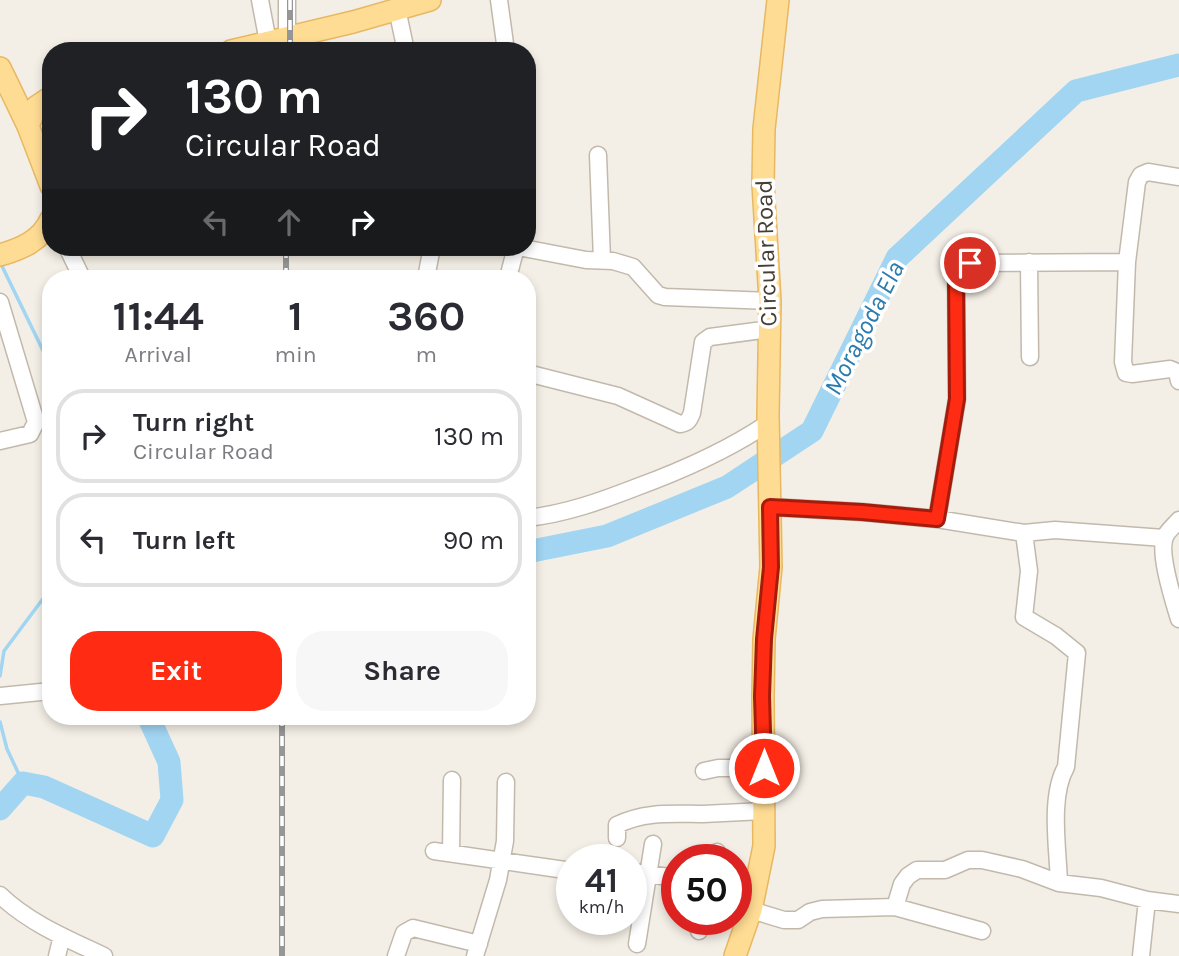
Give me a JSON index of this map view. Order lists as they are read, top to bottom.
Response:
{
  "streets": {
    "main road": ["Circular Road"]
  },
  "water": ["Moragoda Ela"],
  "page": {
    "turn": ["130 m", "Circular Road"],
    "eta": [
      "11:44",
      "Arrival",
      "1",
      "min",
      "360",
      "m"
    ],
    "list": [
      {
        "name": "Turn right",
        "note": "Circular Road",
        "value": "130 m"
      },
      {
        "name": "Turn left",
        "value": "90 m"
      }
    ],
    "buttons": ["Exit", "Share"],
    "speed": "41 km/h",
    "limit": "50"
  }
}
